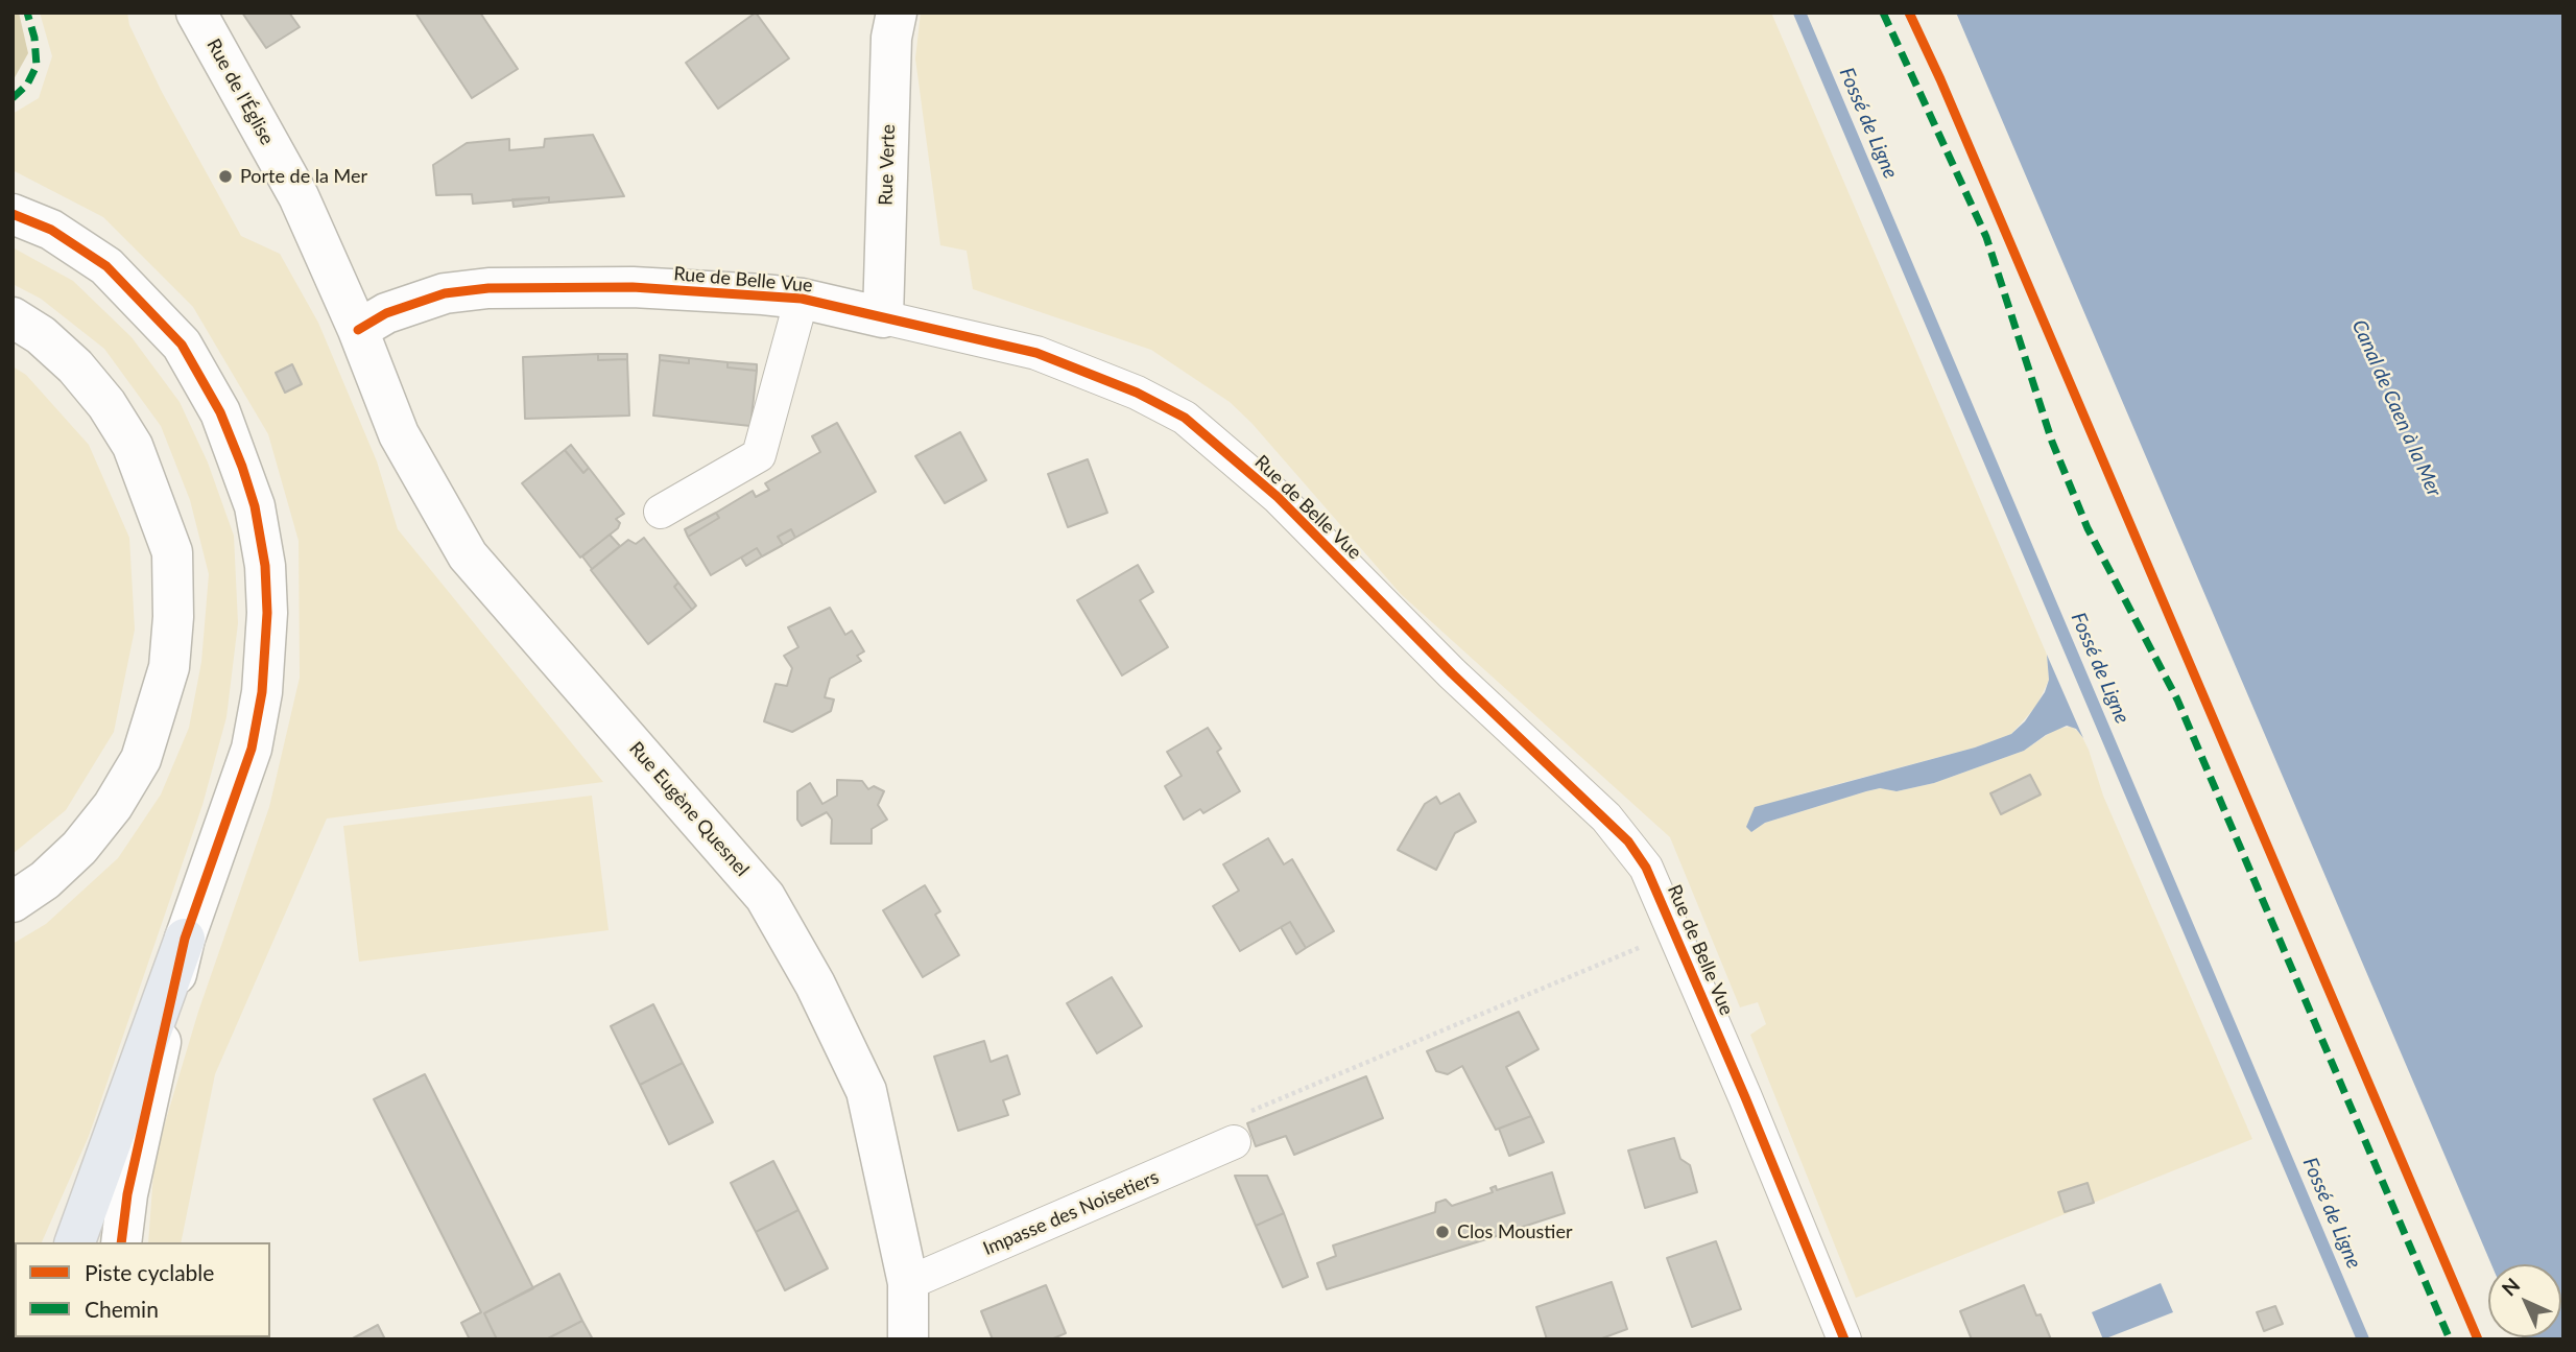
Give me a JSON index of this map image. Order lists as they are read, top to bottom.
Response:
{
  "streets": {
    "street": [
      "Rue de l'Église",
      "Rue Verte",
      "Rue de Belle Vue",
      "Rue Eugène Quesnel",
      "Impasse des Noisetiers"
    ]
  },
  "crossings": [
    ["Rue de l'Église", "Rue de Belle Vue"],
    ["Rue de l'Église", "Rue Eugène Quesnel"],
    ["Rue Verte", "Rue de Belle Vue"],
    ["Rue de Belle Vue", "Rue Eugène Quesnel"],
    ["Rue Eugène Quesnel", "Impasse des Noisetiers"]
  ],
  "water": ["Fossé de Ligne", "Canal de Caen à la Mer"],
  "places": ["Porte de la Mer", "Clos Moustier"],
  "legend": ["Piste cyclable", "Chemin"],
  "north": "top left"
}
